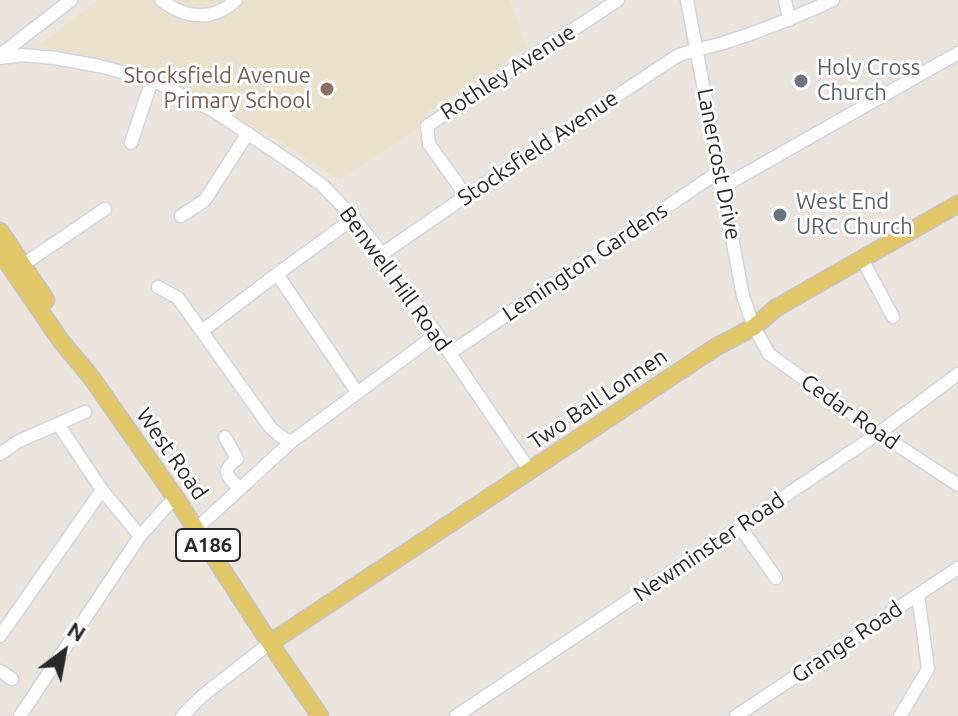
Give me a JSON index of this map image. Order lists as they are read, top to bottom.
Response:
{
  "streets": {
    "main road": ["Two Ball Lonnen", "West Road", "A186"],
    "street": [
      "Rothley Avenue",
      "Stocksfield Avenue",
      "Lanercost Drive",
      "Lemington Gardens",
      "Benwell Hill Road",
      "Cedar Road",
      "Newminster Road",
      "Grange Road"
    ]
  },
  "crossings": [
    ["Rothley Avenue", "Stocksfield Avenue"],
    ["Stocksfield Avenue", "Lanercost Drive"],
    ["Stocksfield Avenue", "Benwell Hill Road"],
    ["Lanercost Drive", "Lemington Gardens"],
    ["Lanercost Drive", "Two Ball Lonnen"],
    ["Lanercost Drive", "Cedar Road"],
    ["Lemington Gardens", "Benwell Hill Road"],
    ["Benwell Hill Road", "Two Ball Lonnen"],
    ["Two Ball Lonnen", "Cedar Road"],
    ["Two Ball Lonnen", "West Road"],
    ["Cedar Road", "Newminster Road"]
  ],
  "places": ["Holy Cross Church", "Stocksfield Avenue Primary School", "West End URC Church"],
  "north": "top right"
}
